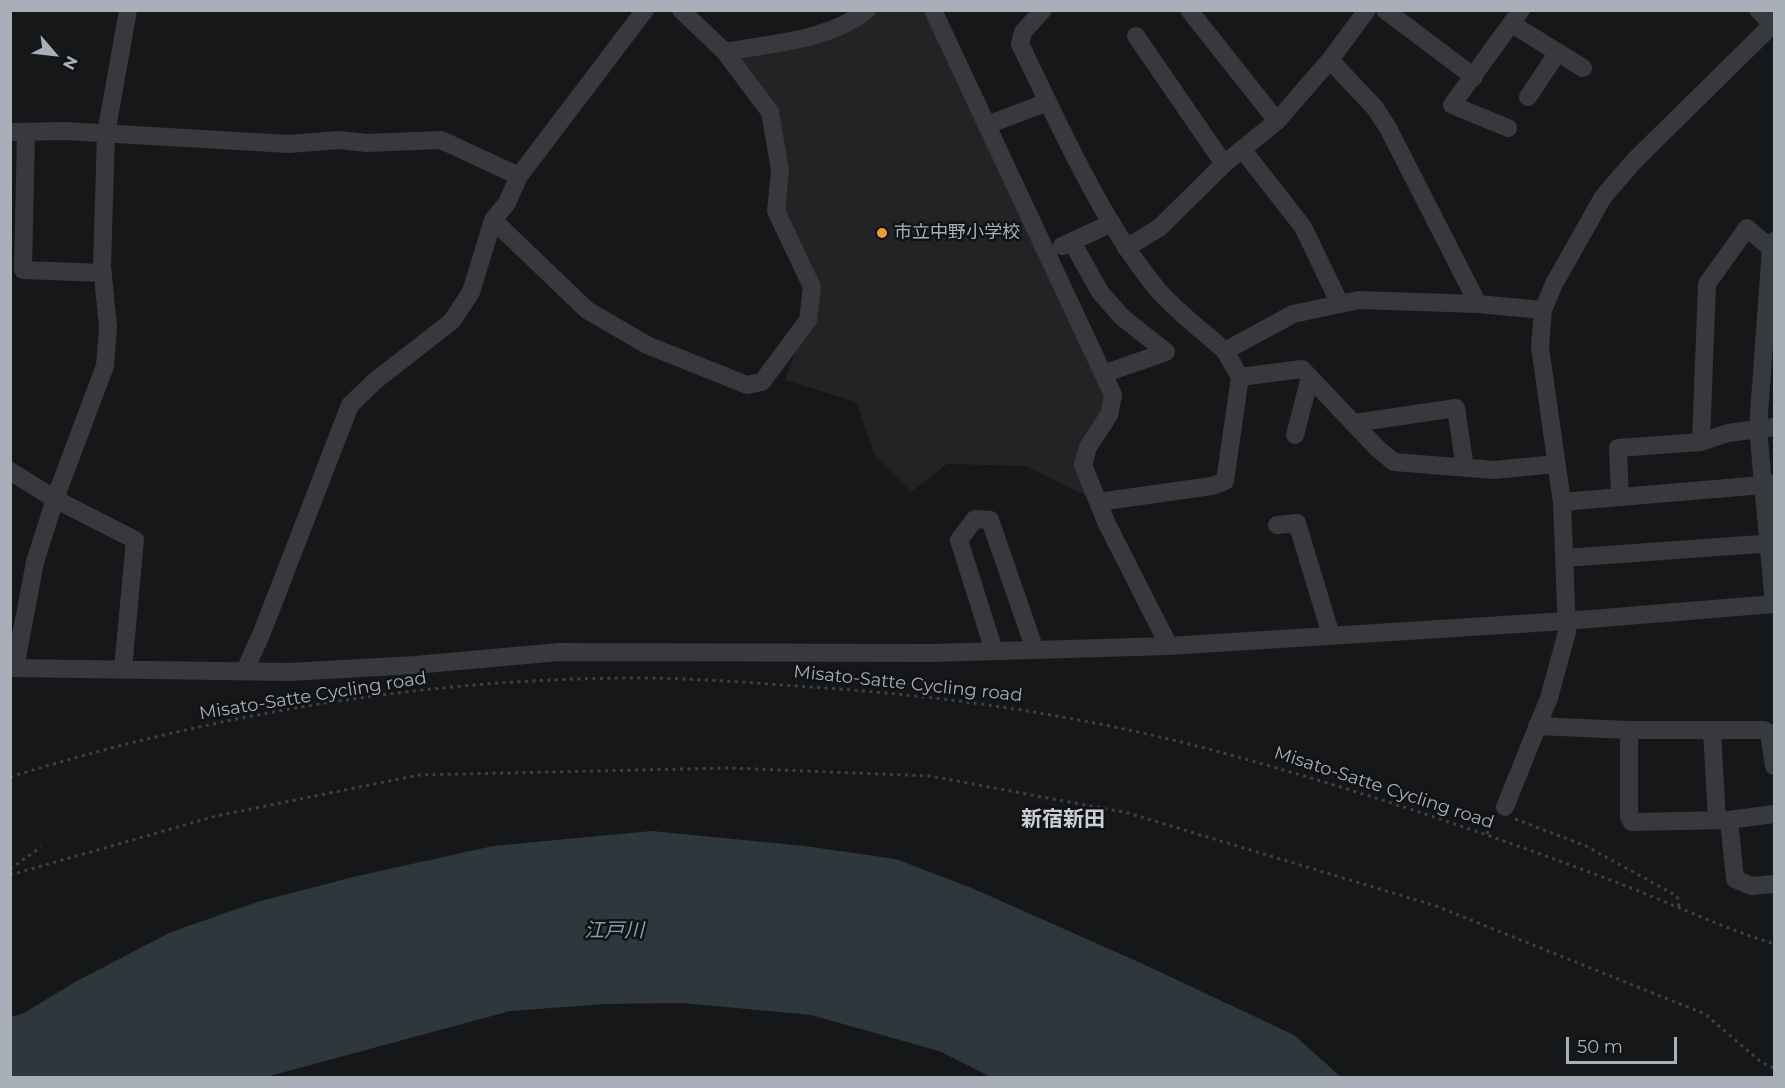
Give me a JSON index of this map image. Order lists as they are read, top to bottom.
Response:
{
  "streets": {
    "path": ["Misato-Satte Cycling road"]
  },
  "districts": ["新宿新田"],
  "water": ["江戸川"],
  "places": ["市立中野小学校"],
  "scale_bar": "50 m",
  "north": "bottom right"
}
